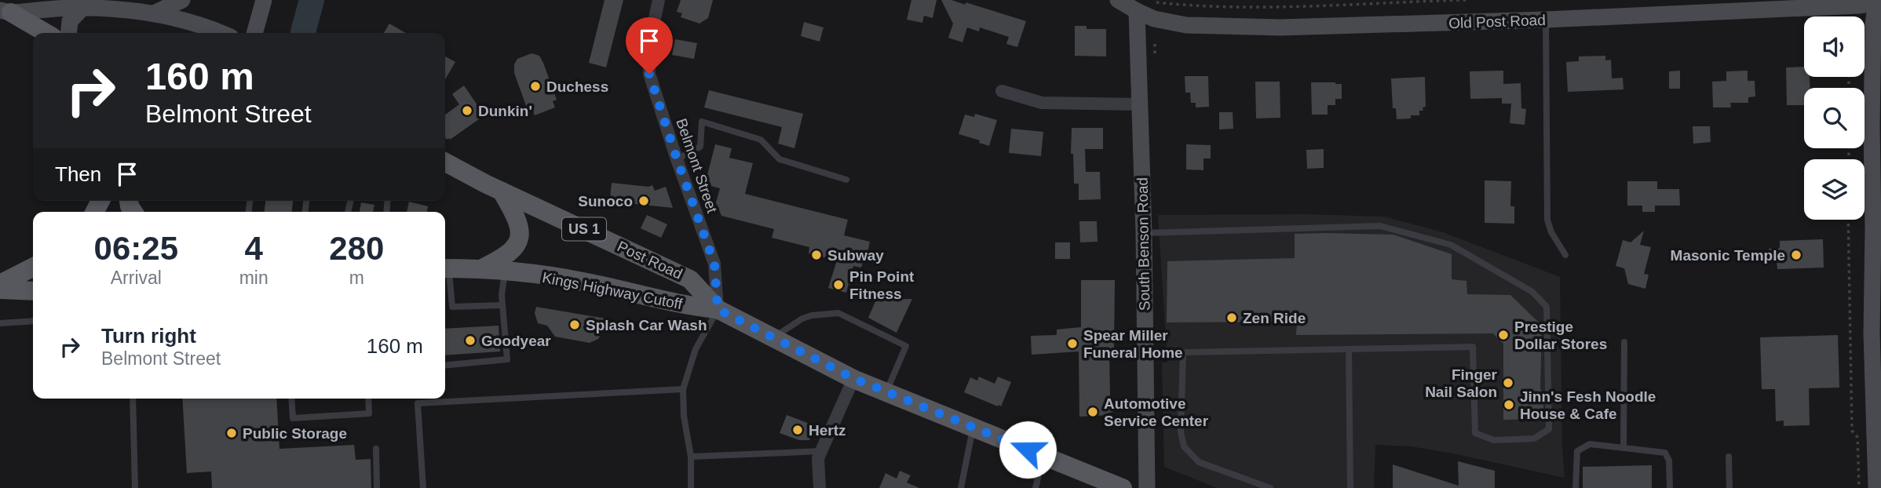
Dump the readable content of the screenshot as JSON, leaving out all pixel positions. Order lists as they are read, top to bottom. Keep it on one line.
{"streets":{"main road":["US 1","Post Road","Kings Highway Cutoff"],"street":["Old Post Road","Belmont Street","South Benson Road"]},"crossings":[["Old Post Road","South Benson Road"],["Belmont Street","Post Road"],["Belmont Street","Kings Highway Cutoff"],["Post Road","Kings Highway Cutoff"]],"places":["Duchess","Dunkin'","Sunoco","Subway","Masonic Temple","Pin Point Fitness","Zen Ride","Splash Car Wash","Prestige Dollar Stores","Goodyear","Spear Miller Funeral Home","Finger Nail Salon","Jinn's Fesh Noodle House & Cafe","Automotive Service Center","Hertz","Public Storage"],"page":{"turn":["160 m","Belmont Street"],"then":"Then","eta":["06:25","Arrival","4","min","280","m"],"list":[{"name":"Turn right","note":"Belmont Street","value":"160 m"}]}}
